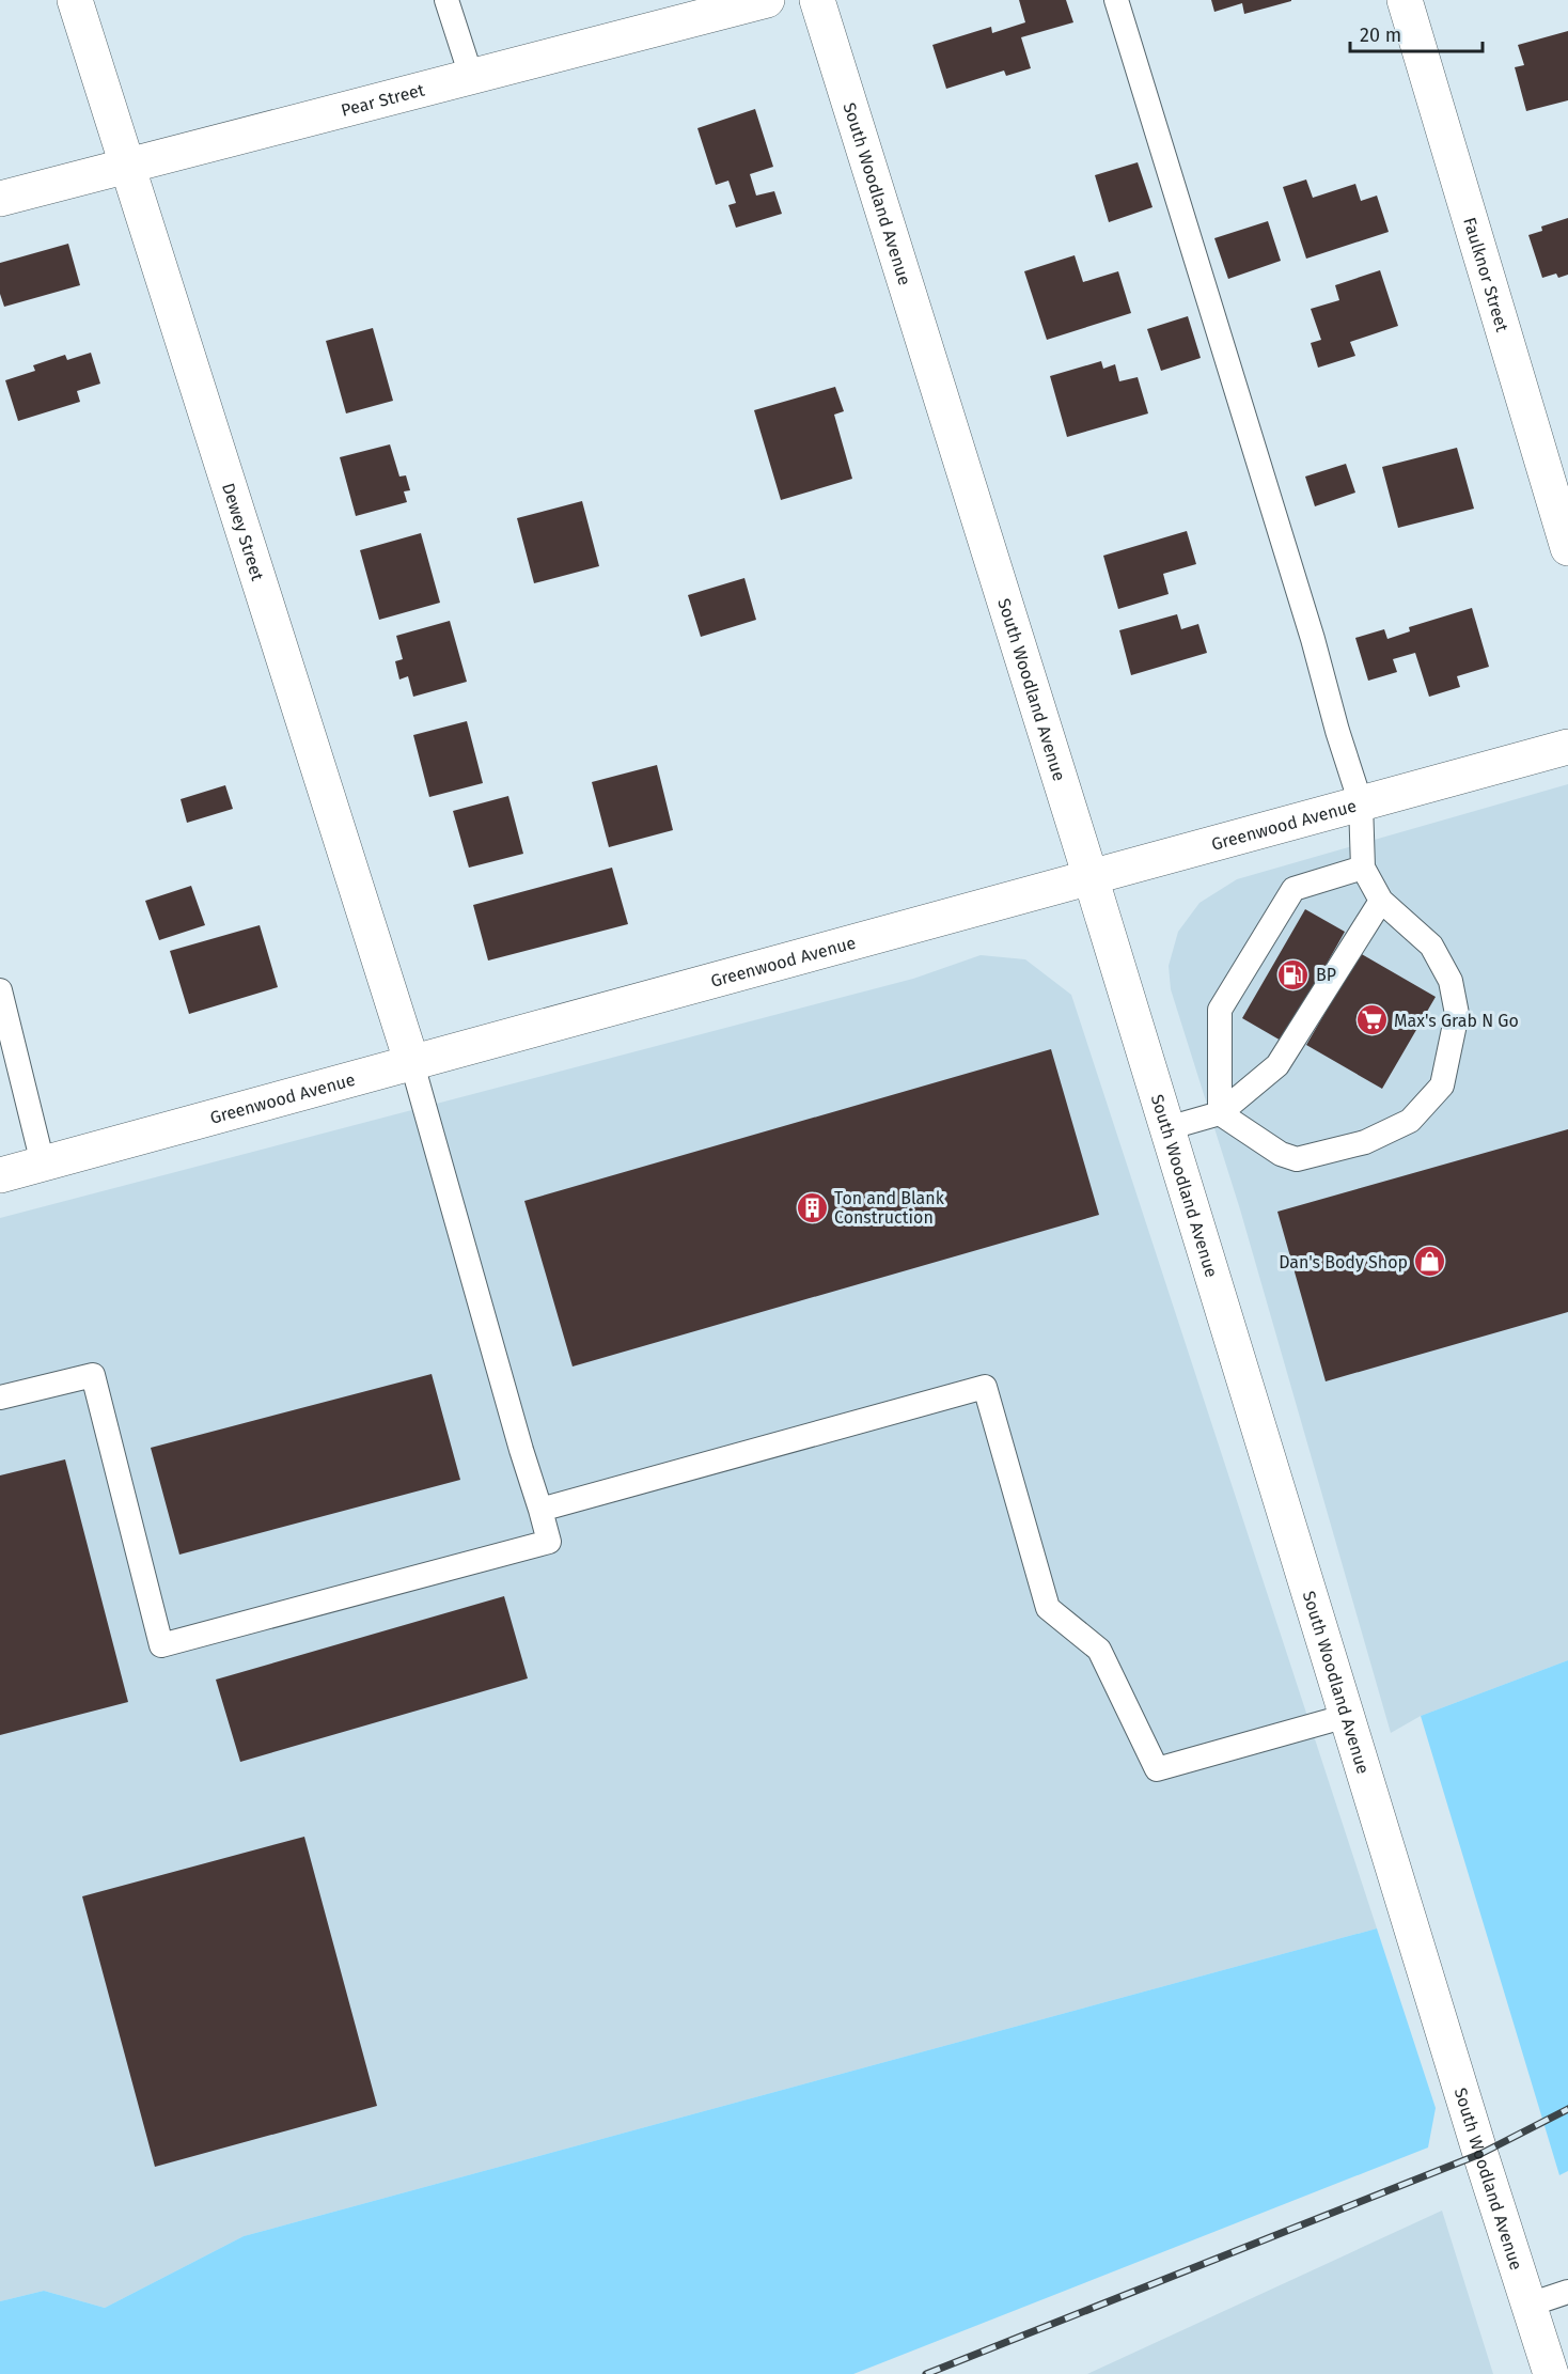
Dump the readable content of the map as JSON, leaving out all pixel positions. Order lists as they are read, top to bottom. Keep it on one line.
{"streets":{"street":["Pear Street","South Woodland Avenue","Faulknor Street","Dewey Street","Greenwood Avenue"]},"crossings":[["Pear Street","Dewey Street"],["South Woodland Avenue","Greenwood Avenue"],["Dewey Street","Greenwood Avenue"]],"places":{"fuel station":["BP"],"supermarket":["Max's Grab N Go"],"building":["Ton and Blank Construction"],"shop":["Dan's Body Shop"]},"scale_bar":"20 m"}
